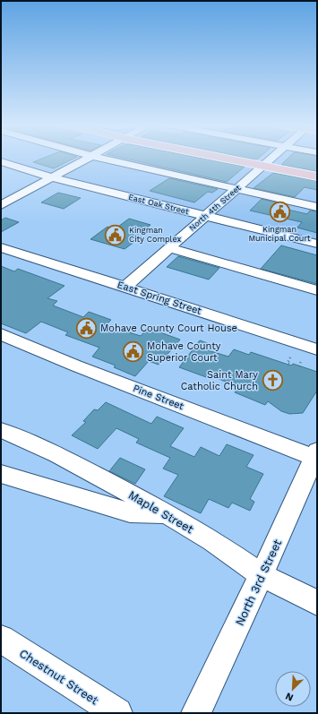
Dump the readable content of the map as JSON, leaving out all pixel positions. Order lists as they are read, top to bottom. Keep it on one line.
{"streets":{"street":["East Oak Street","North 4th Street","East Spring Street","Pine Street","Maple Street","North 3rd Street","Chestnut Street"]},"crossings":[["East Oak Street","North 4th Street"],["North 4th Street","East Spring Street"],["Pine Street","North 3rd Street"],["Maple Street","North 3rd Street"]],"places":{"public building":["Kingman Municipal Court","Kingman City Complex","Mohave County Court House","Mohave County Superior Court"],"church":["Saint Mary Catholic Church"]},"north":"bottom left"}
